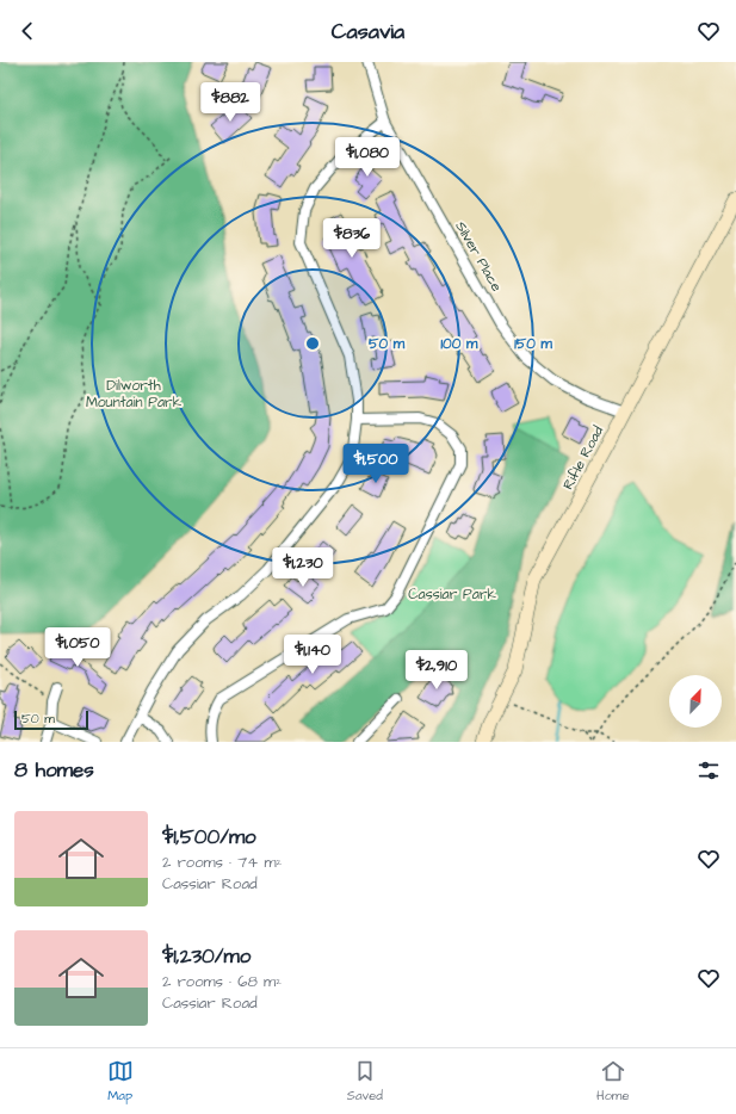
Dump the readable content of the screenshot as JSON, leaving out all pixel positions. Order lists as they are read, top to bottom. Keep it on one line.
{"streets":{"street":["Silver Place","Rifle Road"]},"crossings":[["Silver Place","Rifle Road"]],"parks":["Dilworth Mountain Park","Cassiar Park"],"scale_bar":"50 m","north":"top right","page":{"header":"Casavia","price":["$882","$1,080","$836","$1,500","$1,230","$1,050","$1,140","$2,910"],"scale":"50 m","heading":"8 homes","list":[{"name":"$1,500/mo","note":"2 rooms · 74 m² · Cassiar Road"},{"name":"$1,230/mo","note":"2 rooms · 68 m² · Cassiar Road"}],"tabs":["Map","Saved","Home"]},"rings":["50 m","100 m","150 m"]}
